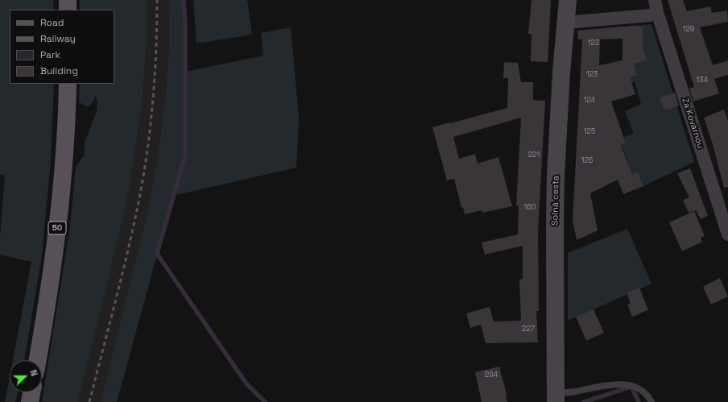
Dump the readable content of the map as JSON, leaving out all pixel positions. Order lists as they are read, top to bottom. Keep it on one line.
{"streets":{"main road":["50"],"street":["Za Kovárnou","Solná cesta"]},"crossings":[["Za Kovárnou","Solná cesta"]],"house_numbers":["129","122","123","134","124","125","221","126","160","227","294"],"legend":["Road","Railway","Park","Building"],"north":"right"}
